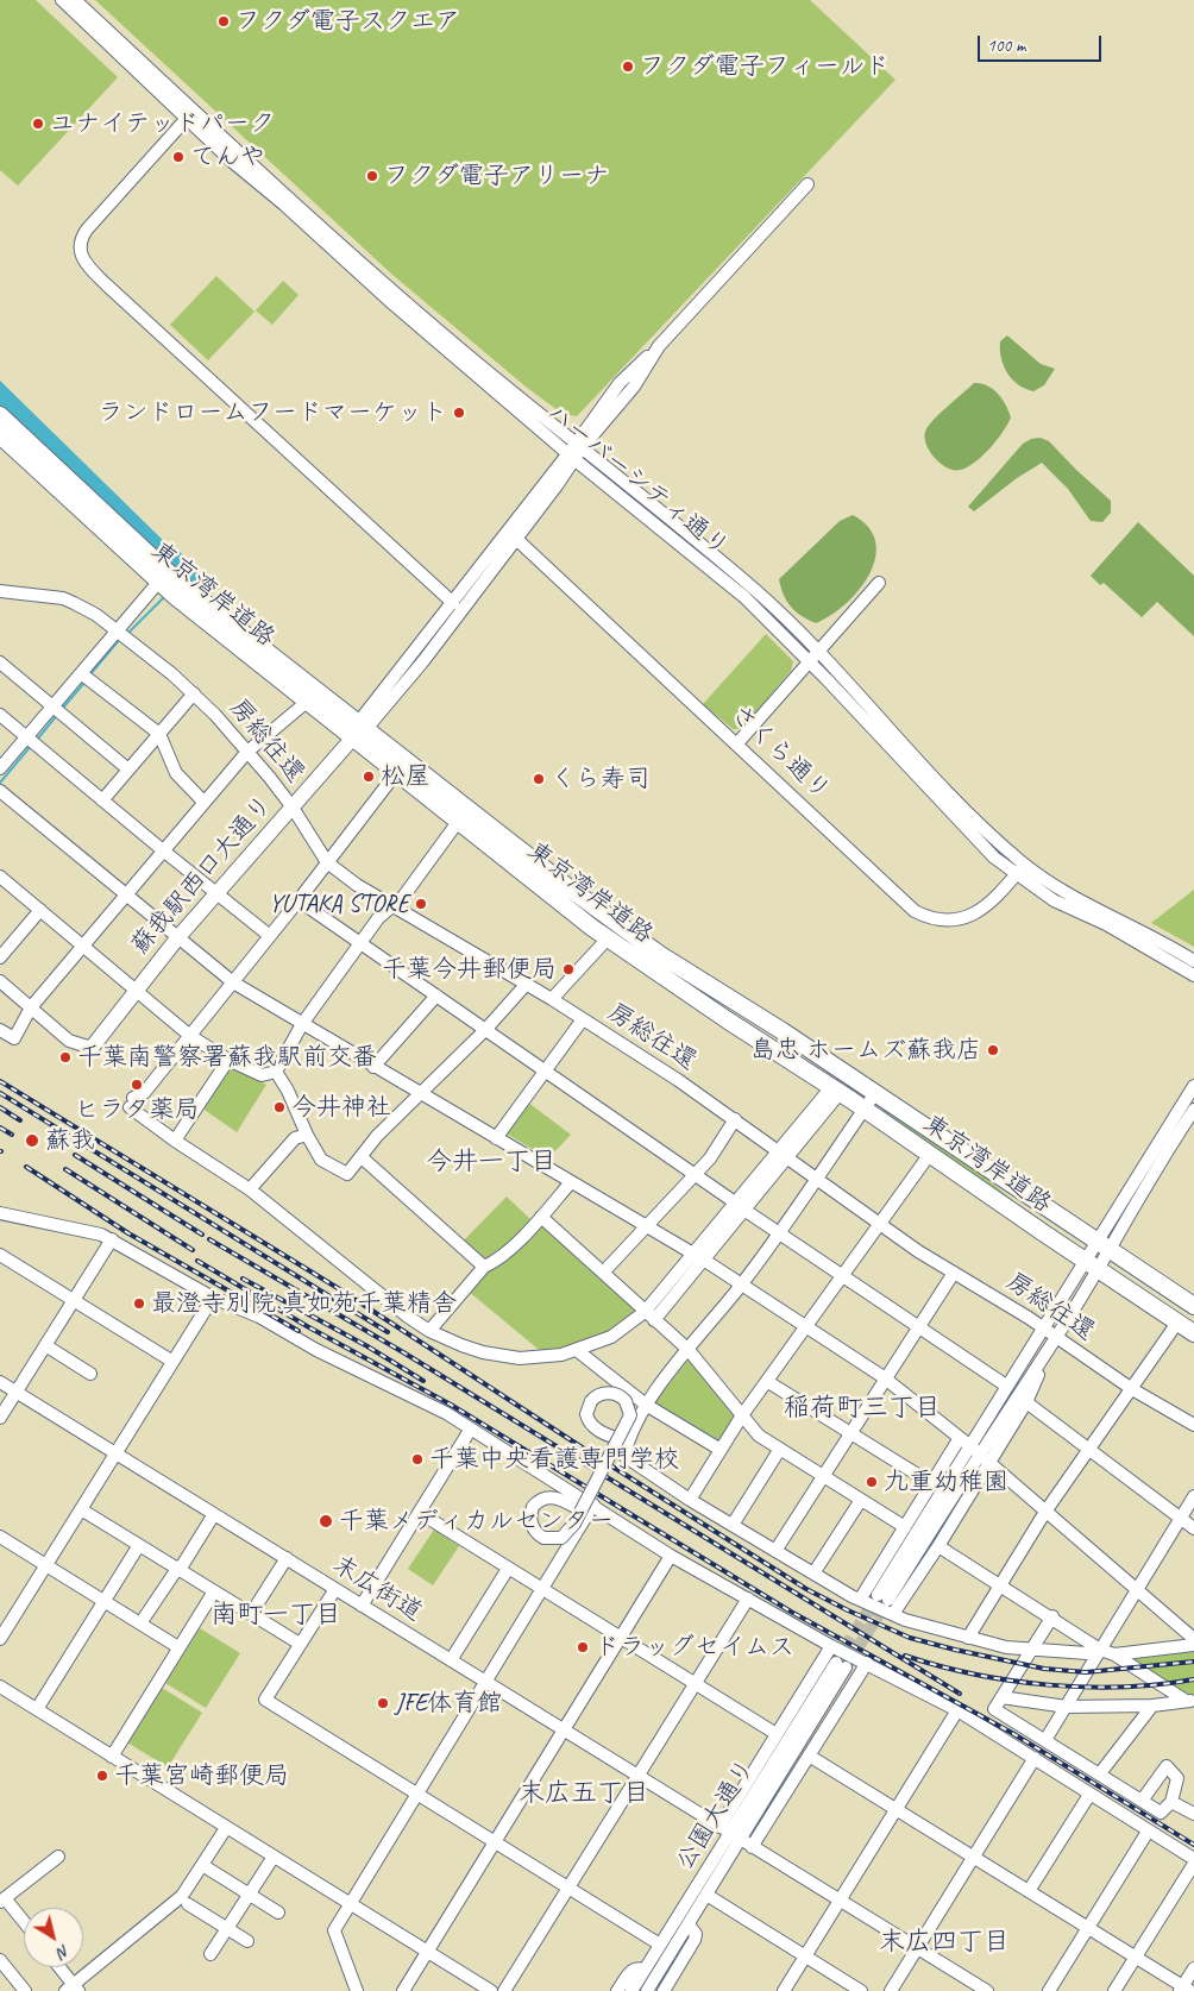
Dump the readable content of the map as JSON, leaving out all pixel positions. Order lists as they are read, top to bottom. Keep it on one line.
{"streets":{"highway":["東京湾岸道路"],"main road":["蘇我駅西口大通り"],"street":["ハーバーシティ通り","房総往還","さくら通り","末広街道","公園大通り"]},"crossings":[["ハーバーシティ通り","さくら通り"],["東京湾岸道路","蘇我駅西口大通り"],["房総往還","蘇我駅西口大通り"],["末広街道","公園大通り"]],"districts":["今井一丁目","稲荷町三丁目","南町一丁目","末広五丁目","末広四丁目"],"places":["フクダ電子スクエア","フクダ電子フィールド","ユナイテッドパーク","てんや","フクダ電子アリーナ","ランドロームフードマーケット","松屋","くら寿司","YUTAKA STORE","千葉今井郵便局","島忠 ホームズ蘇我店","千葉南警察署蘇我駅前交番","ヒラタ薬局","今井神社","蘇我","最澄寺別院 真如苑千葉精舎","千葉中央看護専門学校","九重幼稚園","千葉メディカルセンター","ドラッグセイムス","JFE体育館","千葉宮崎郵便局"],"scale_bar":"100 m","north":"bottom right"}
